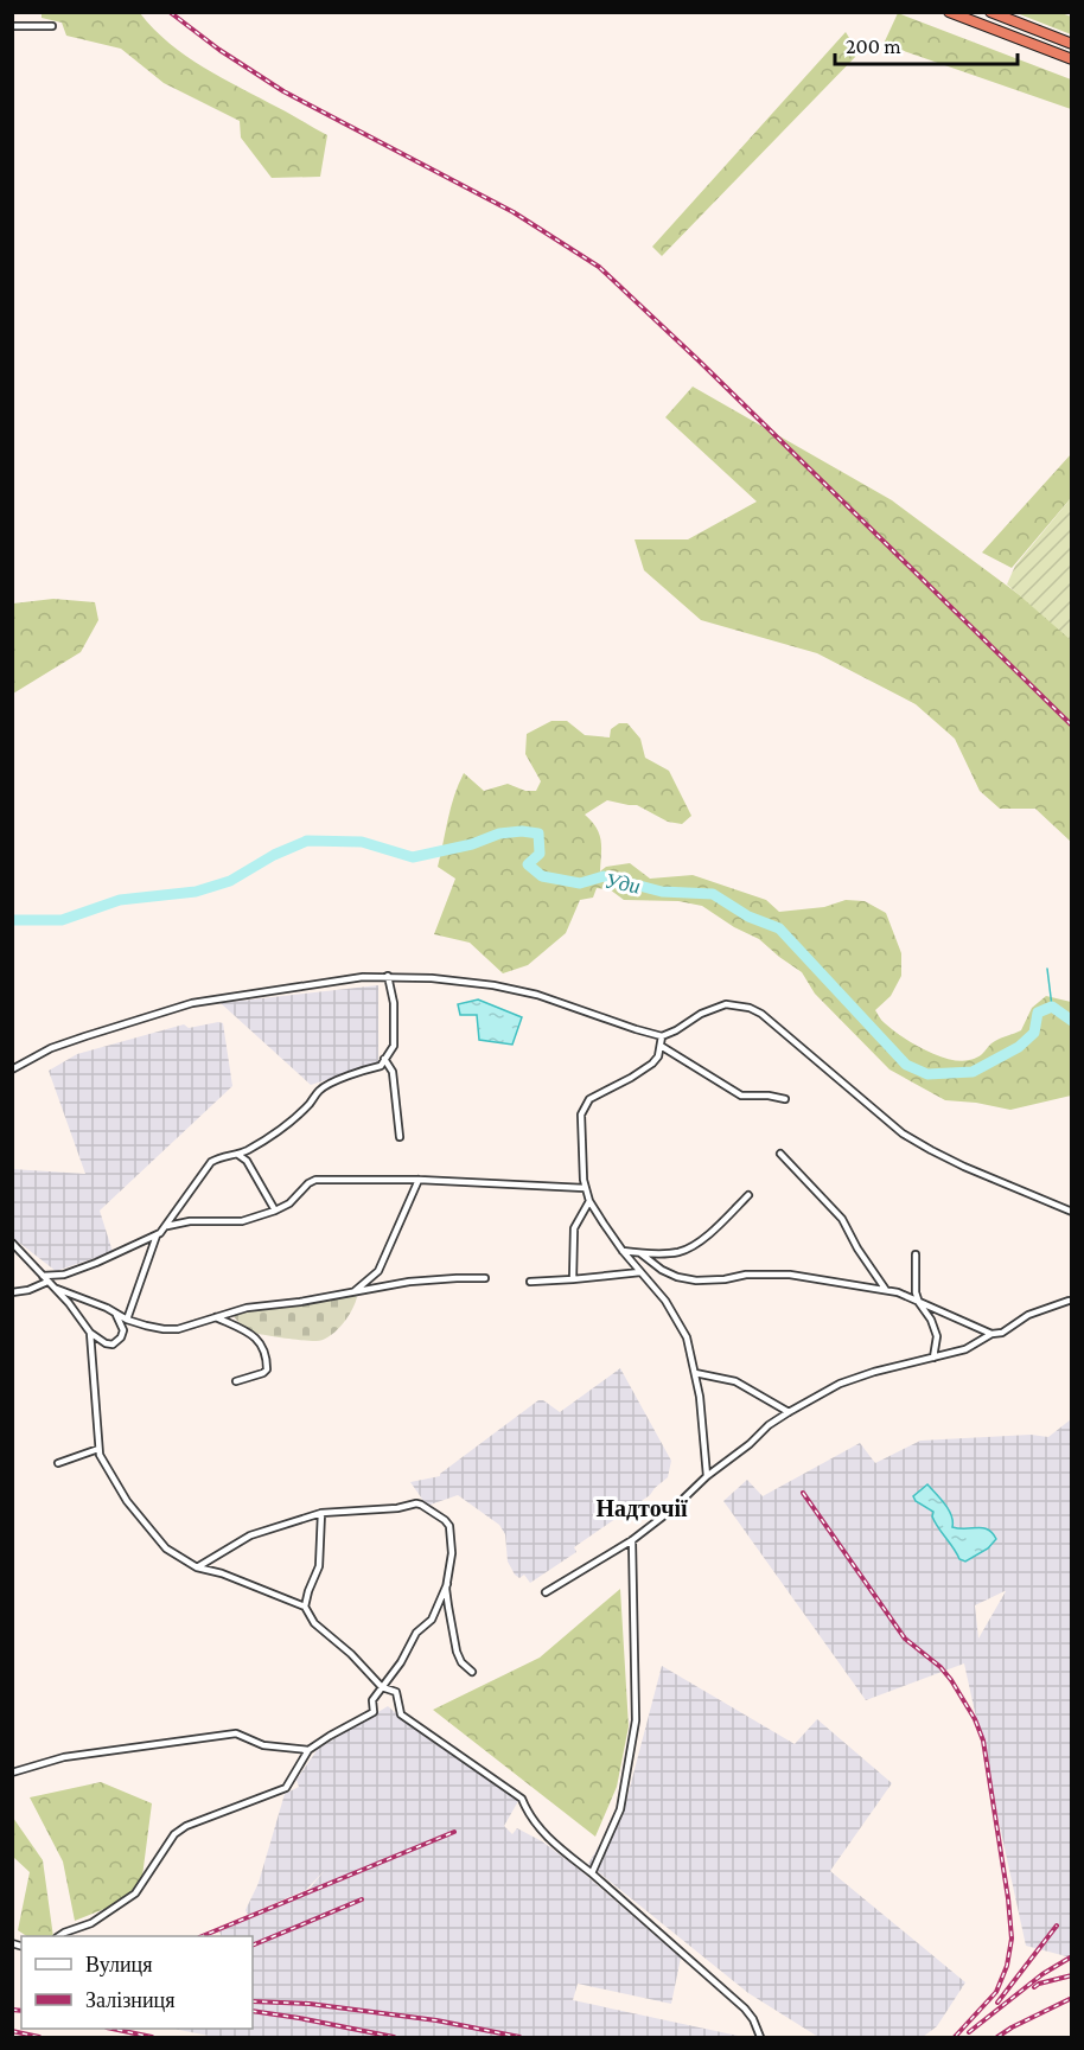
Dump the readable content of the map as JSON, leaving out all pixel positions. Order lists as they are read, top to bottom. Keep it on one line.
{"districts":["Надточії"],"water":["Уди"],"legend":["Вулиця","Залізниця"],"scale_bar":"200 m"}
